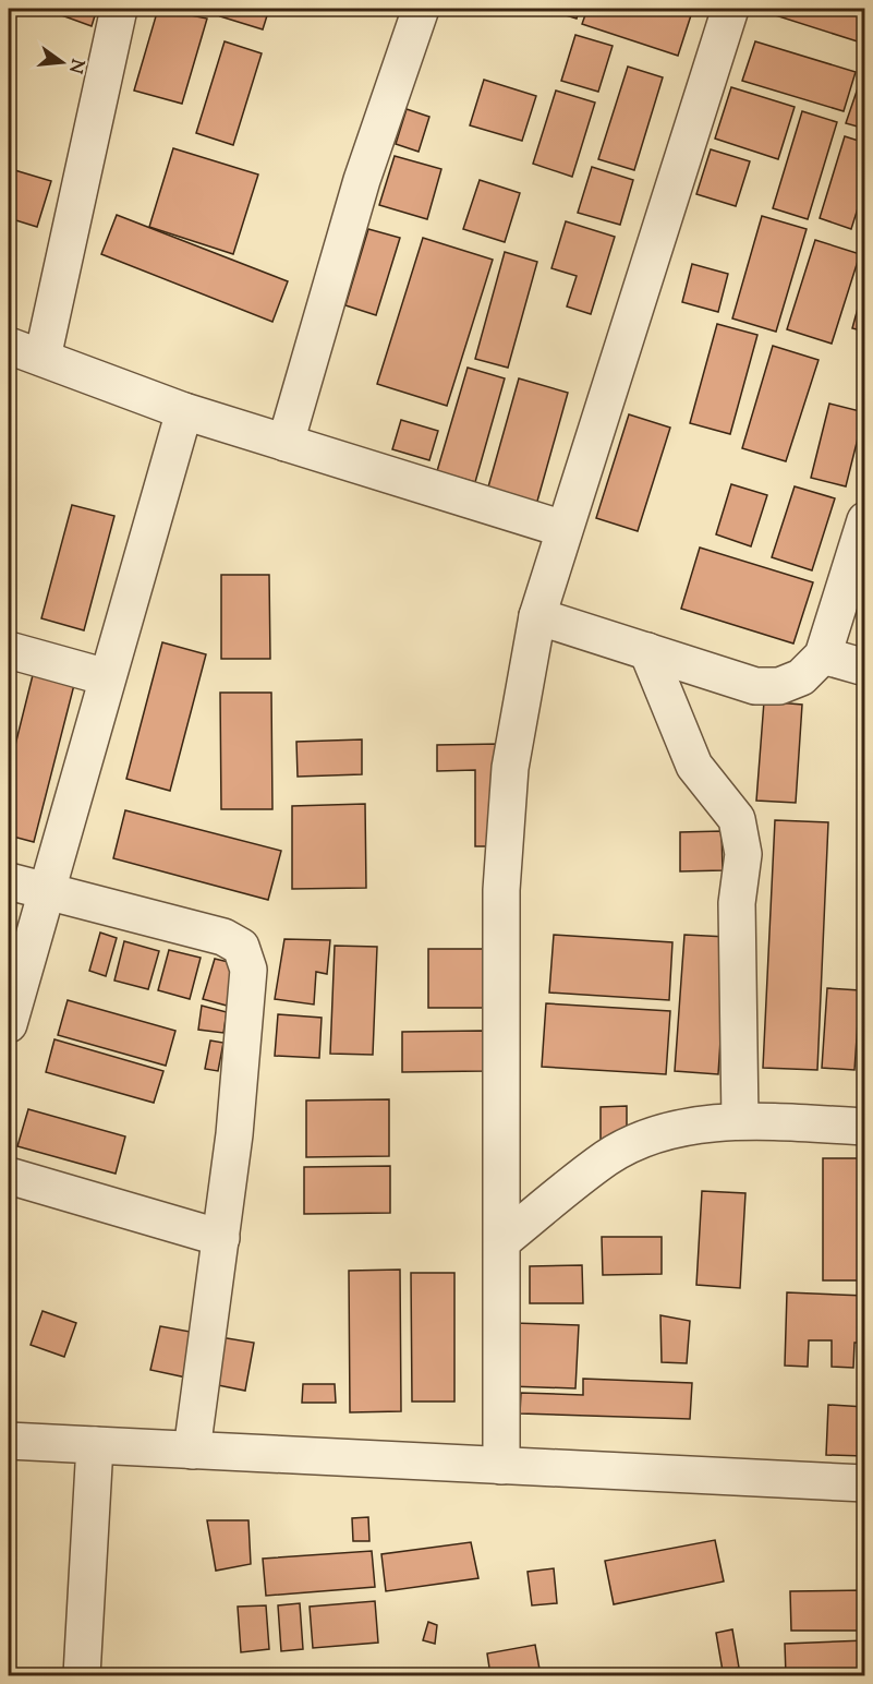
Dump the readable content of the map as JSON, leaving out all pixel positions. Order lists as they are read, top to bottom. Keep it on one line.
{"north":"right"}
